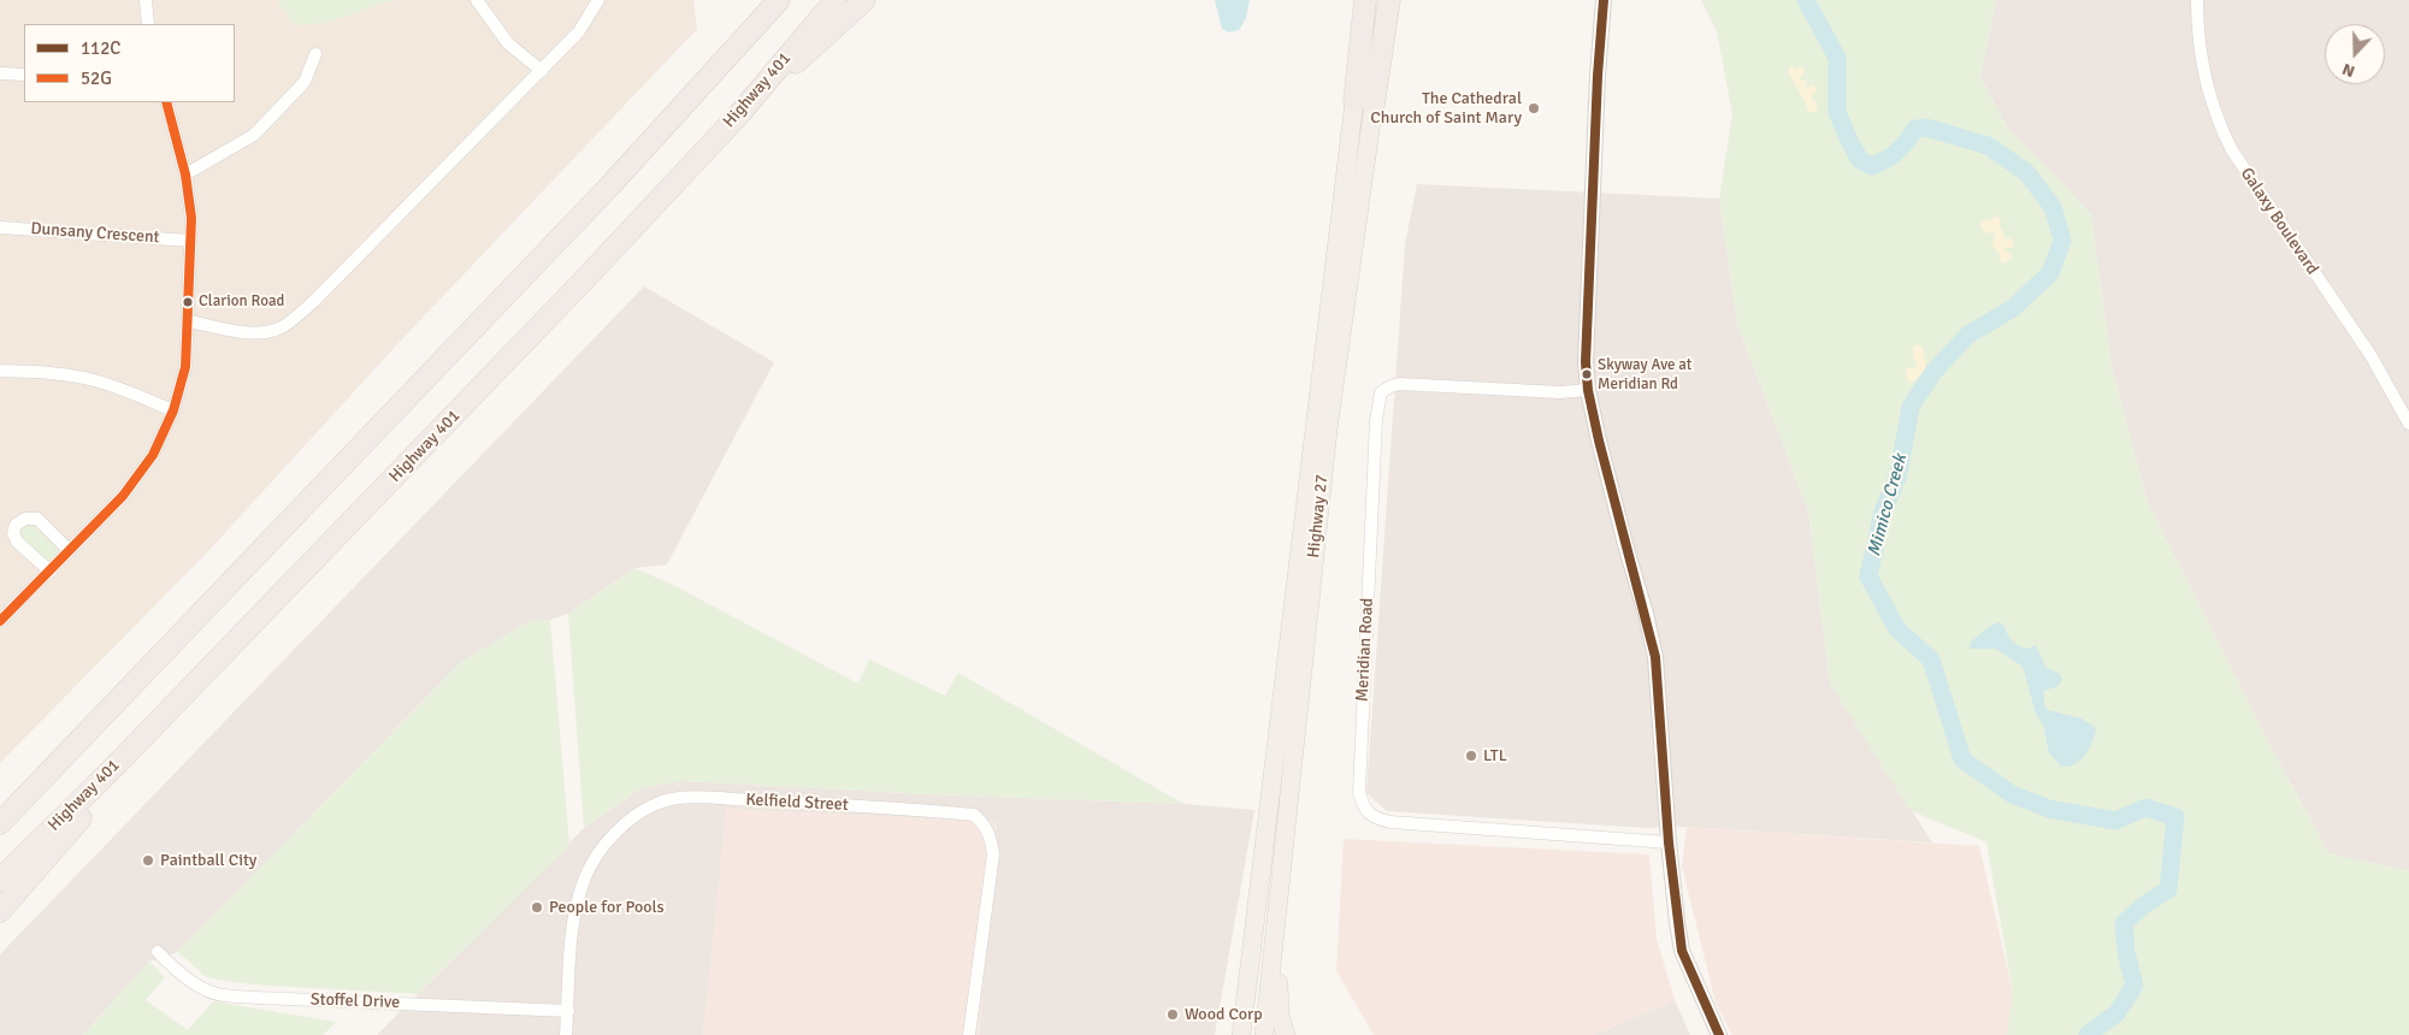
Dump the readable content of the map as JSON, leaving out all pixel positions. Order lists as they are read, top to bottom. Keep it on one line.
{"streets":{"highway":["Highway 401","Highway 27"],"street":["Galaxy Boulevard","Dunsany Crescent","Meridian Road","Kelfield Street","Stoffel Drive"]},"crossings":[["Kelfield Street","Stoffel Drive"]],"water":["Mimico Creek"],"places":["The Cathedral Church of Saint Mary","Clarion Road","Skyway Ave at Meridian Rd","LTL","Paintball City","People for Pools","Wood Corp"],"lines":["transit line 112C","transit line 52G"],"legend":["112C","52G"],"north":"bottom"}
